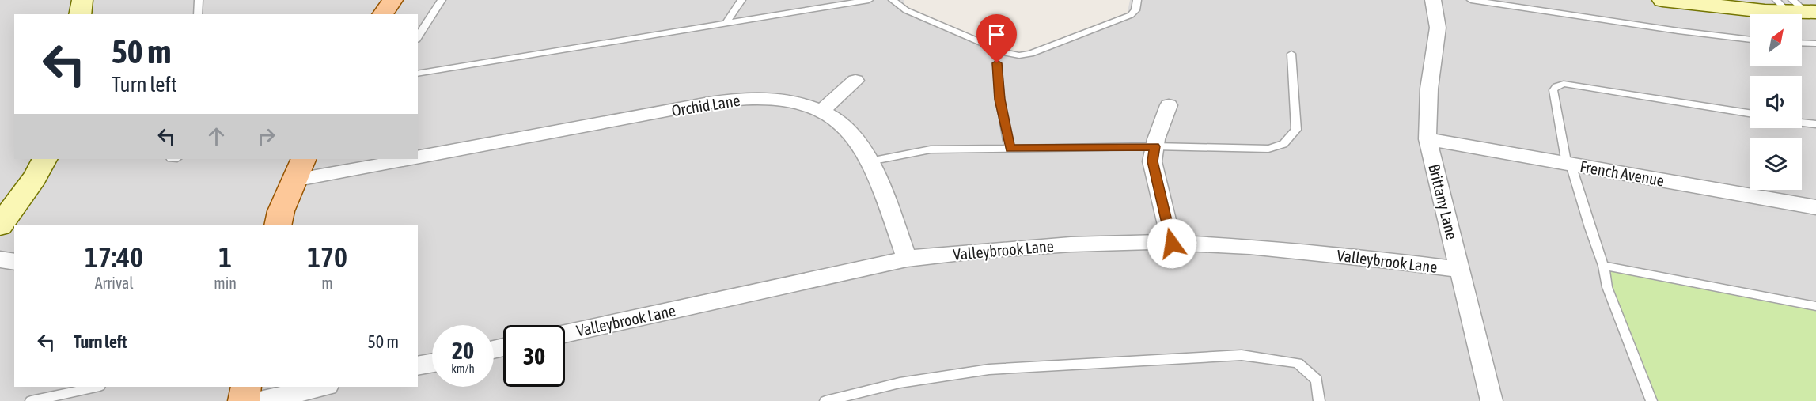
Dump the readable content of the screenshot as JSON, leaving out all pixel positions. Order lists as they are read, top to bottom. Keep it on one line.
{"streets":{"street":["Orchid Lane","French Avenue","Brittany Lane","Valleybrook Lane"]},"crossings":[["Orchid Lane","Valleybrook Lane"],["French Avenue","Brittany Lane"],["Brittany Lane","Valleybrook Lane"]],"north":"top right","page":{"turn":["50 m","Turn left"],"eta":["17:40","Arrival","1","min","170","m"],"list":[{"name":"Turn left","value":"50 m"}],"speed":"20 km/h","limit":"30"}}
